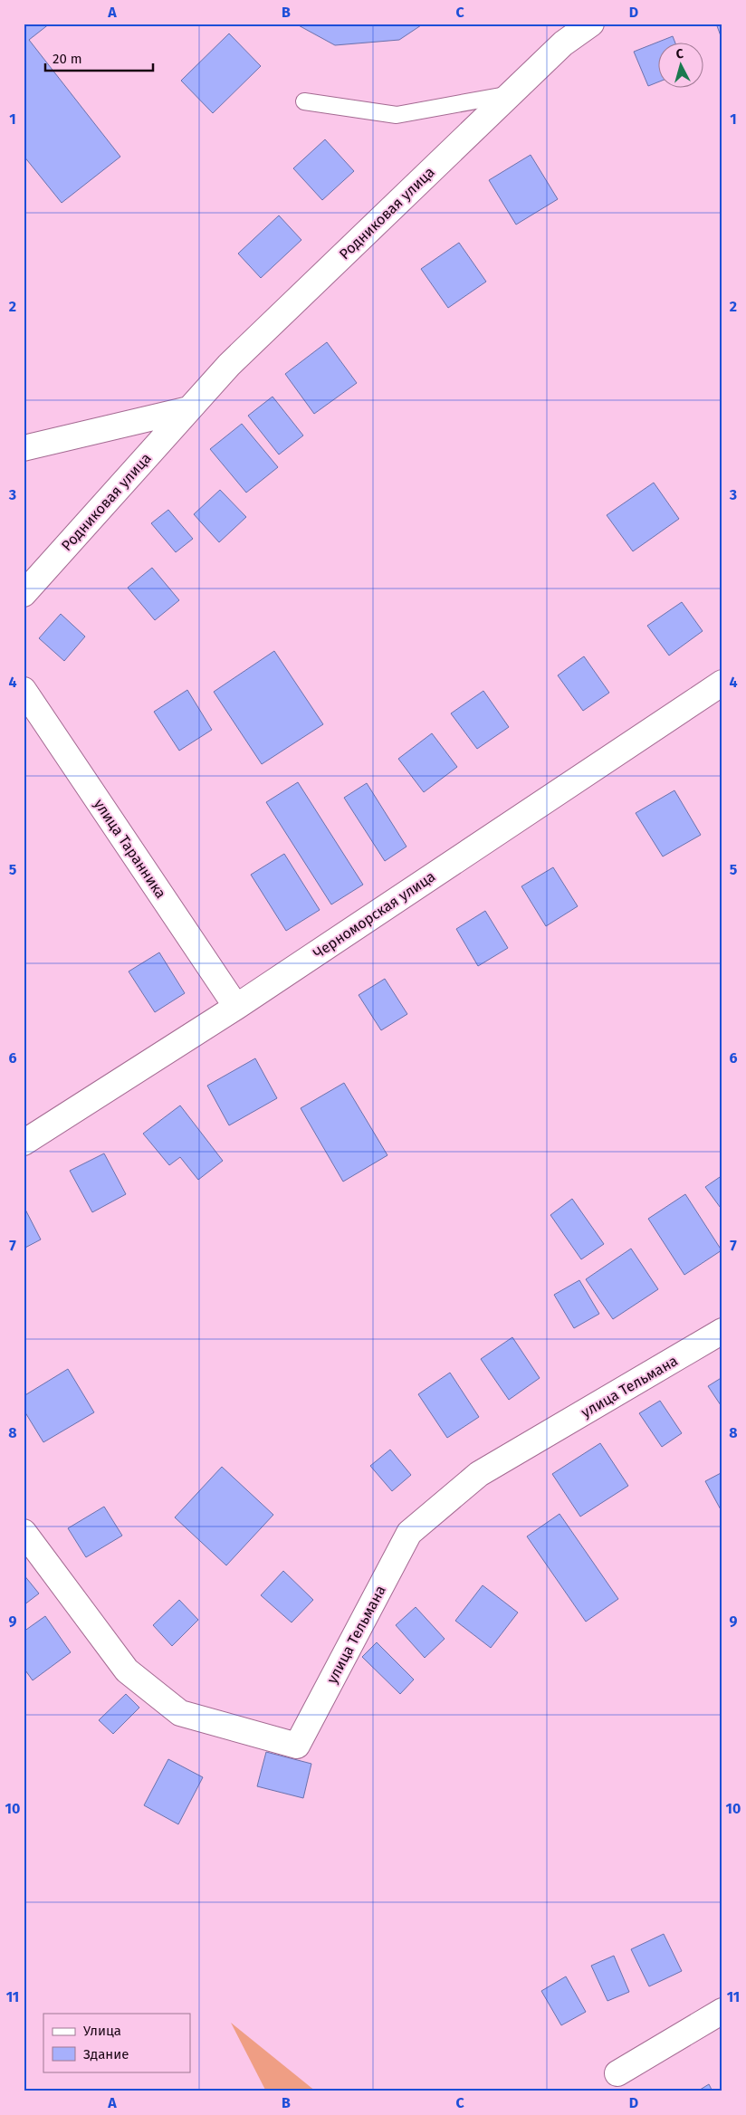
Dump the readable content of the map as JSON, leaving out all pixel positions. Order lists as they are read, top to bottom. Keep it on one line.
{"streets":{"street":["Родниковая улица","улица Таранника","Черноморская улица","улица Тельмана"]},"crossings":[["улица Таранника","Черноморская улица"]],"legend":["Улица","Здание"],"scale_bar":"20 m","north":"top","grid":{"columns":["A","B","C","D"],"rows":["1","2","3","4","5","6","7","8","9","10","11"]}}
